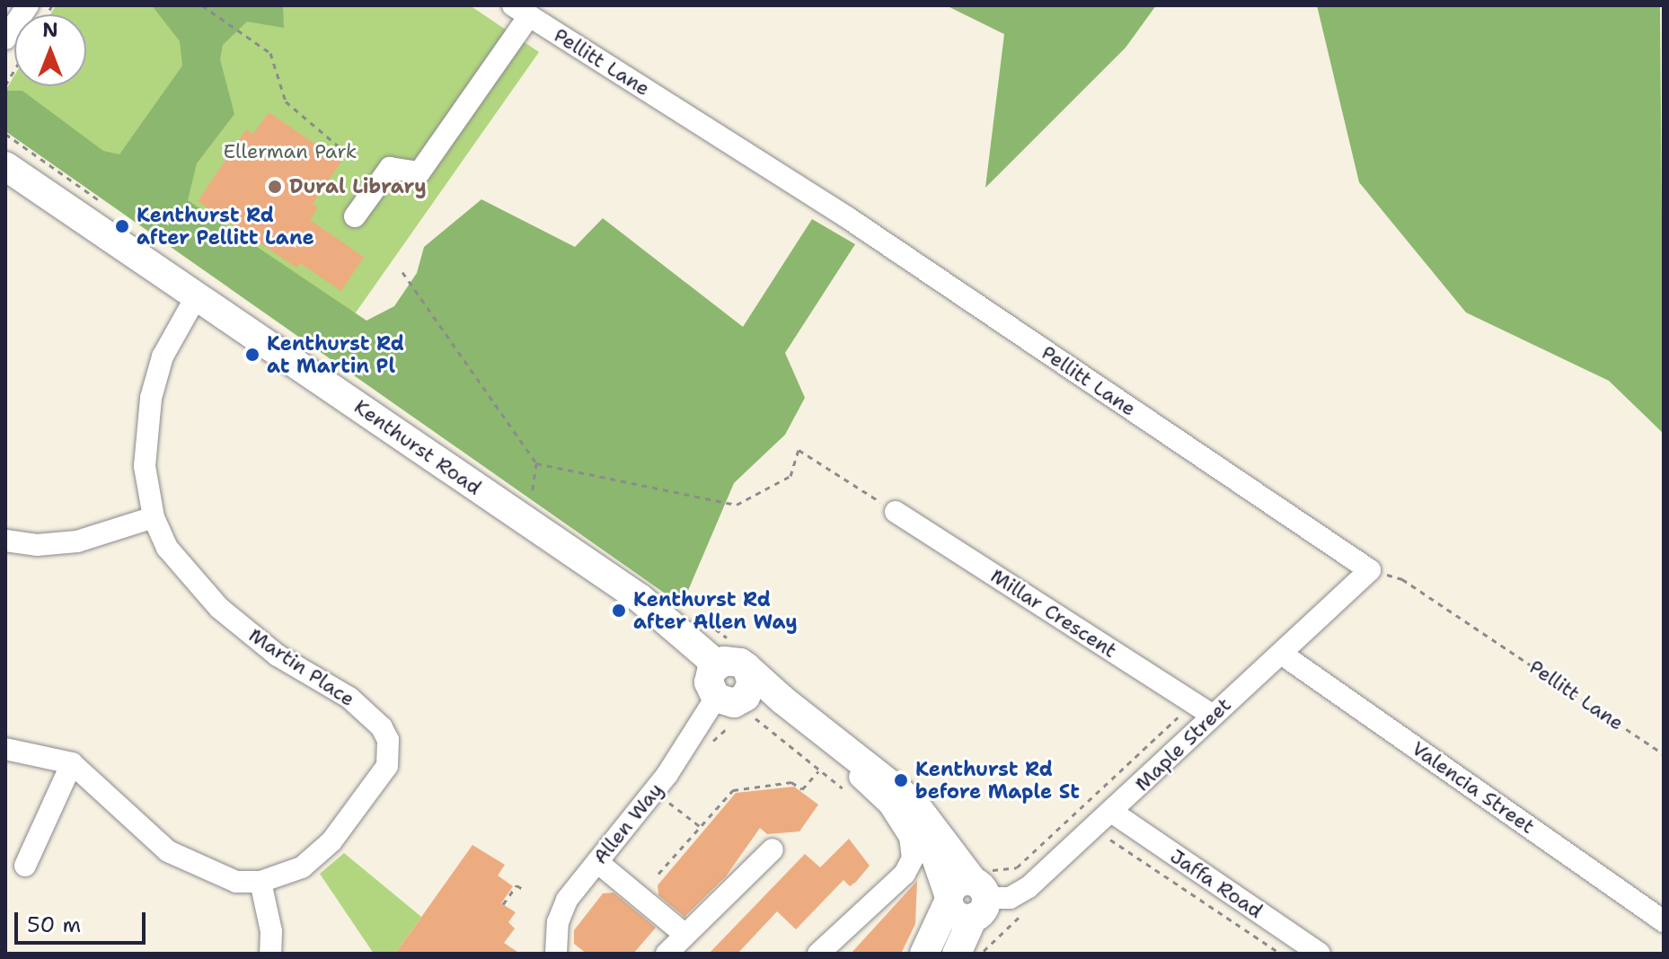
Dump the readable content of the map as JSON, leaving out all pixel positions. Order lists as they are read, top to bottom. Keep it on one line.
{"streets":{"main road":["Kenthurst Road"],"street":["Pellitt Lane","Millar Crescent","Martin Place","Maple Street","Valencia Street","Allen Way","Jaffa Road"]},"crossings":[["Pellitt Lane","Maple Street"],["Kenthurst Road","Martin Place"],["Kenthurst Road","Maple Street"],["Millar Crescent","Maple Street"],["Maple Street","Valencia Street"],["Maple Street","Jaffa Road"]],"parks":["Ellerman Park"],"places":["Dural Library","Kenthurst Rd after Pellitt Lane","Kenthurst Rd at Martin Pl","Kenthurst Rd after Allen Way","Kenthurst Rd before Maple St"],"scale_bar":"50 m","north":"top"}
